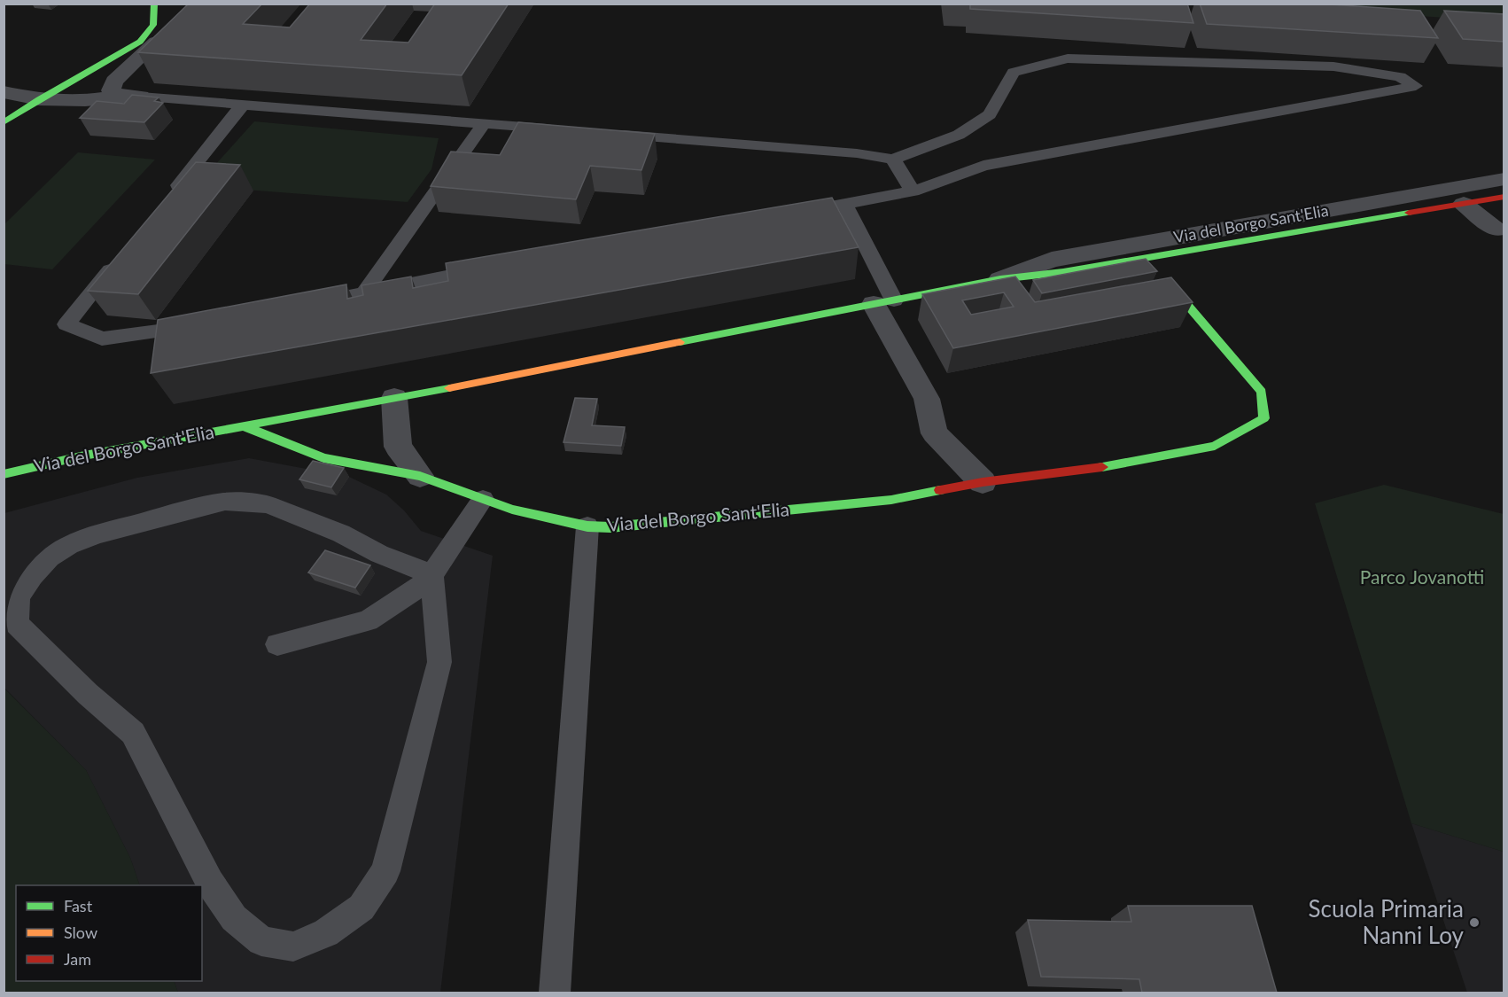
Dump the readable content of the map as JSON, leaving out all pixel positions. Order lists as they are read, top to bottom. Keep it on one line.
{"streets":{"street":["Via del Borgo Sant'Elia"]},"parks":["Parco Jovanotti"],"places":["Scuola Primaria Nanni Loy"],"legend":["Fast","Slow","Jam"]}
